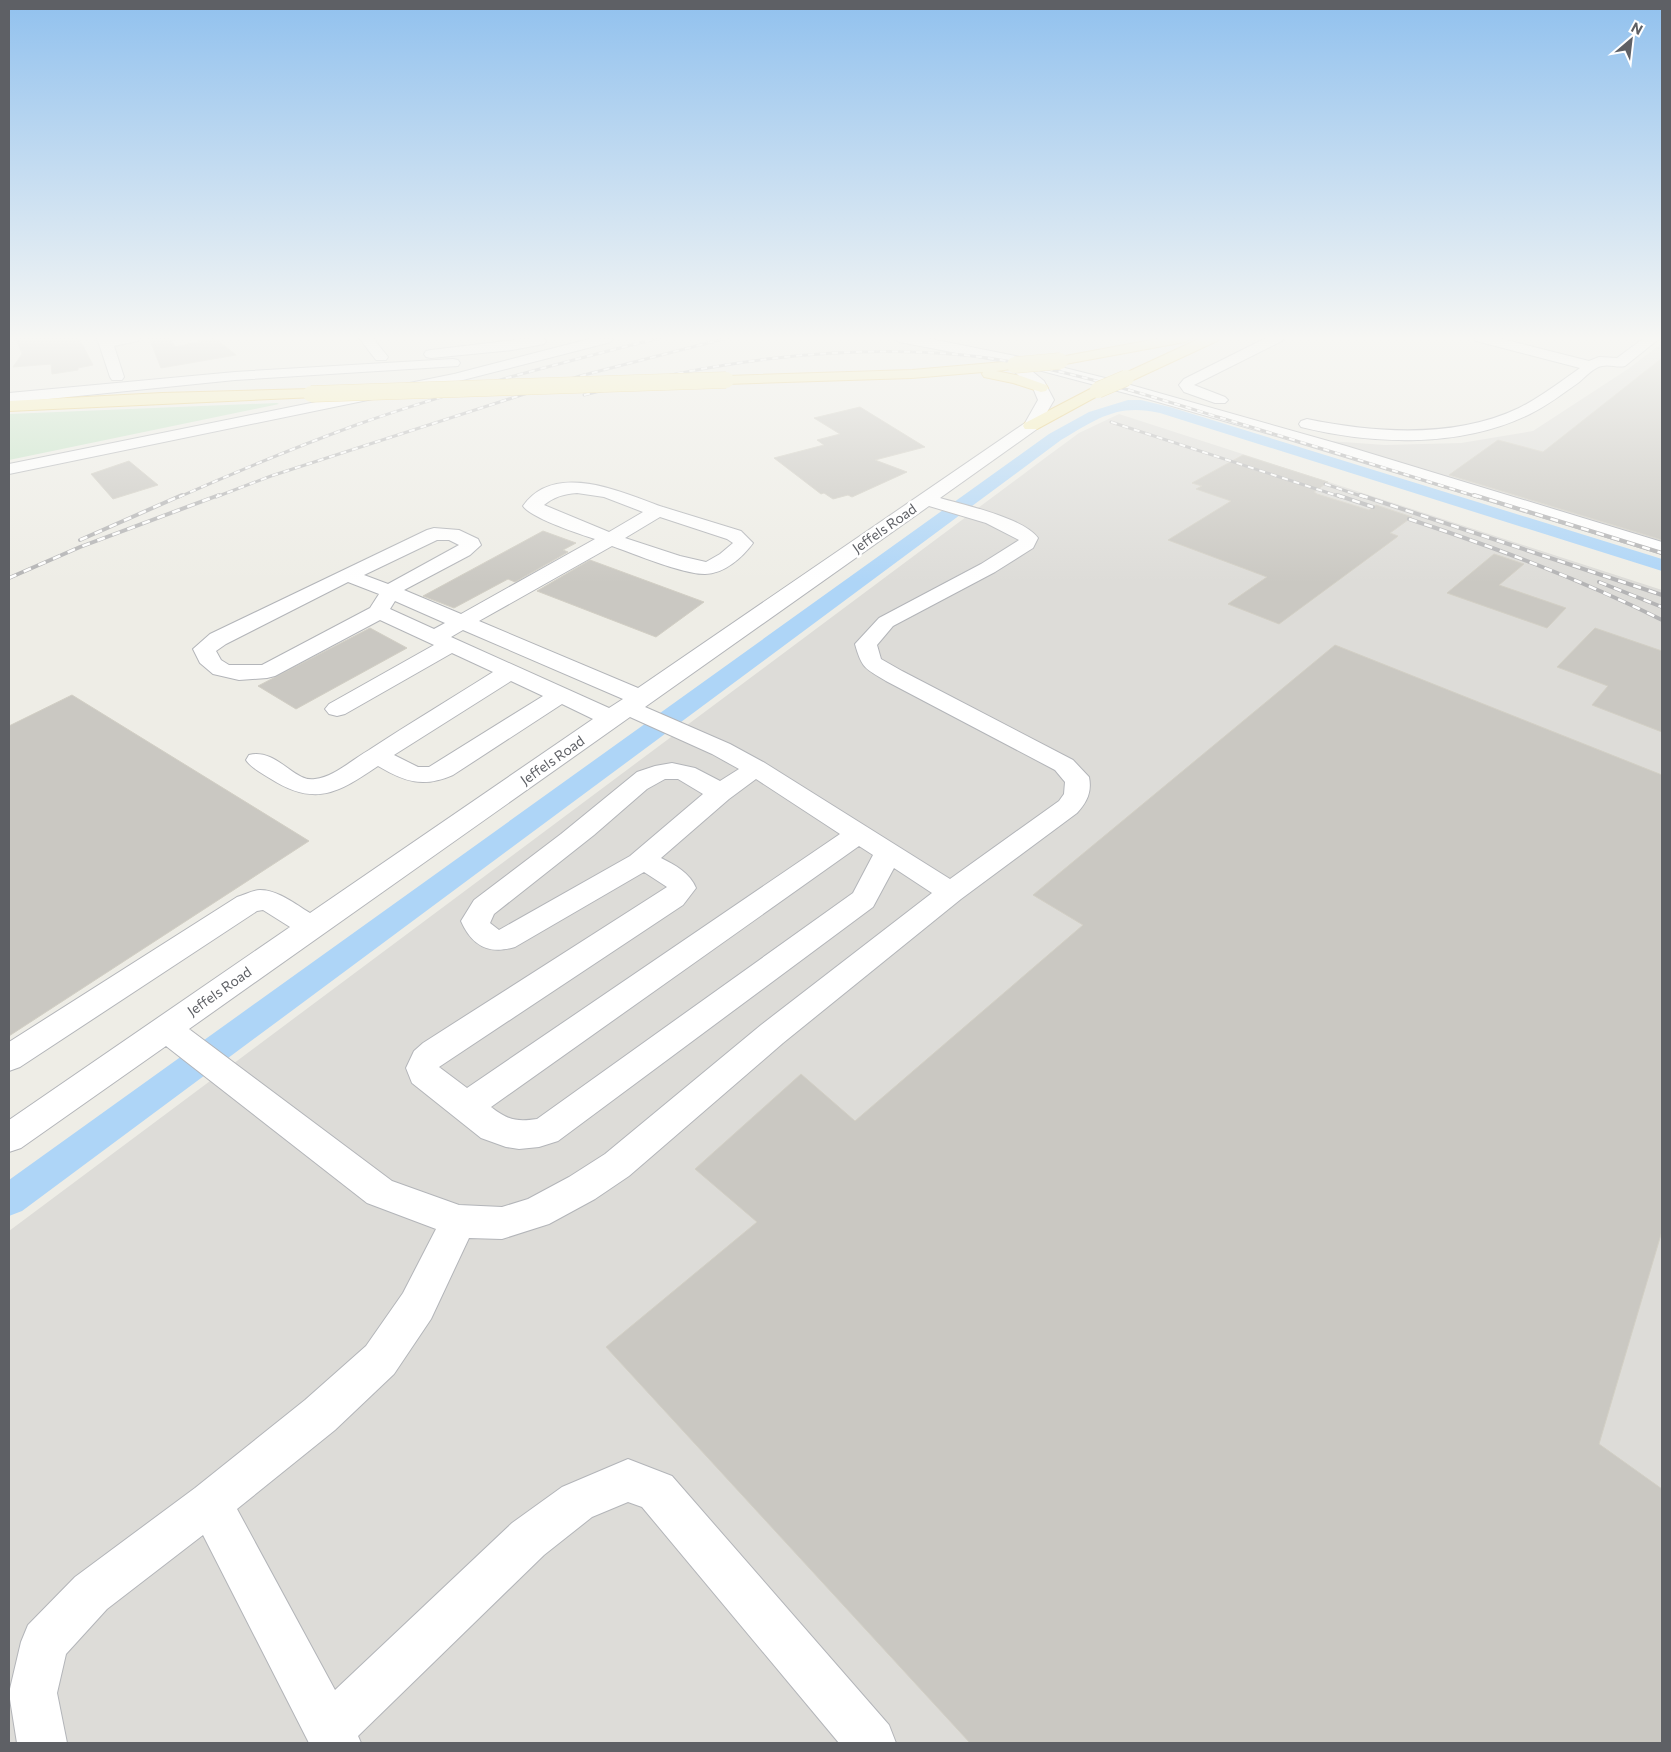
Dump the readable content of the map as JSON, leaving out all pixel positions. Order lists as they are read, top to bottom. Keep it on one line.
{"streets":{"street":["Jeffels Road"]},"north":"top right"}
